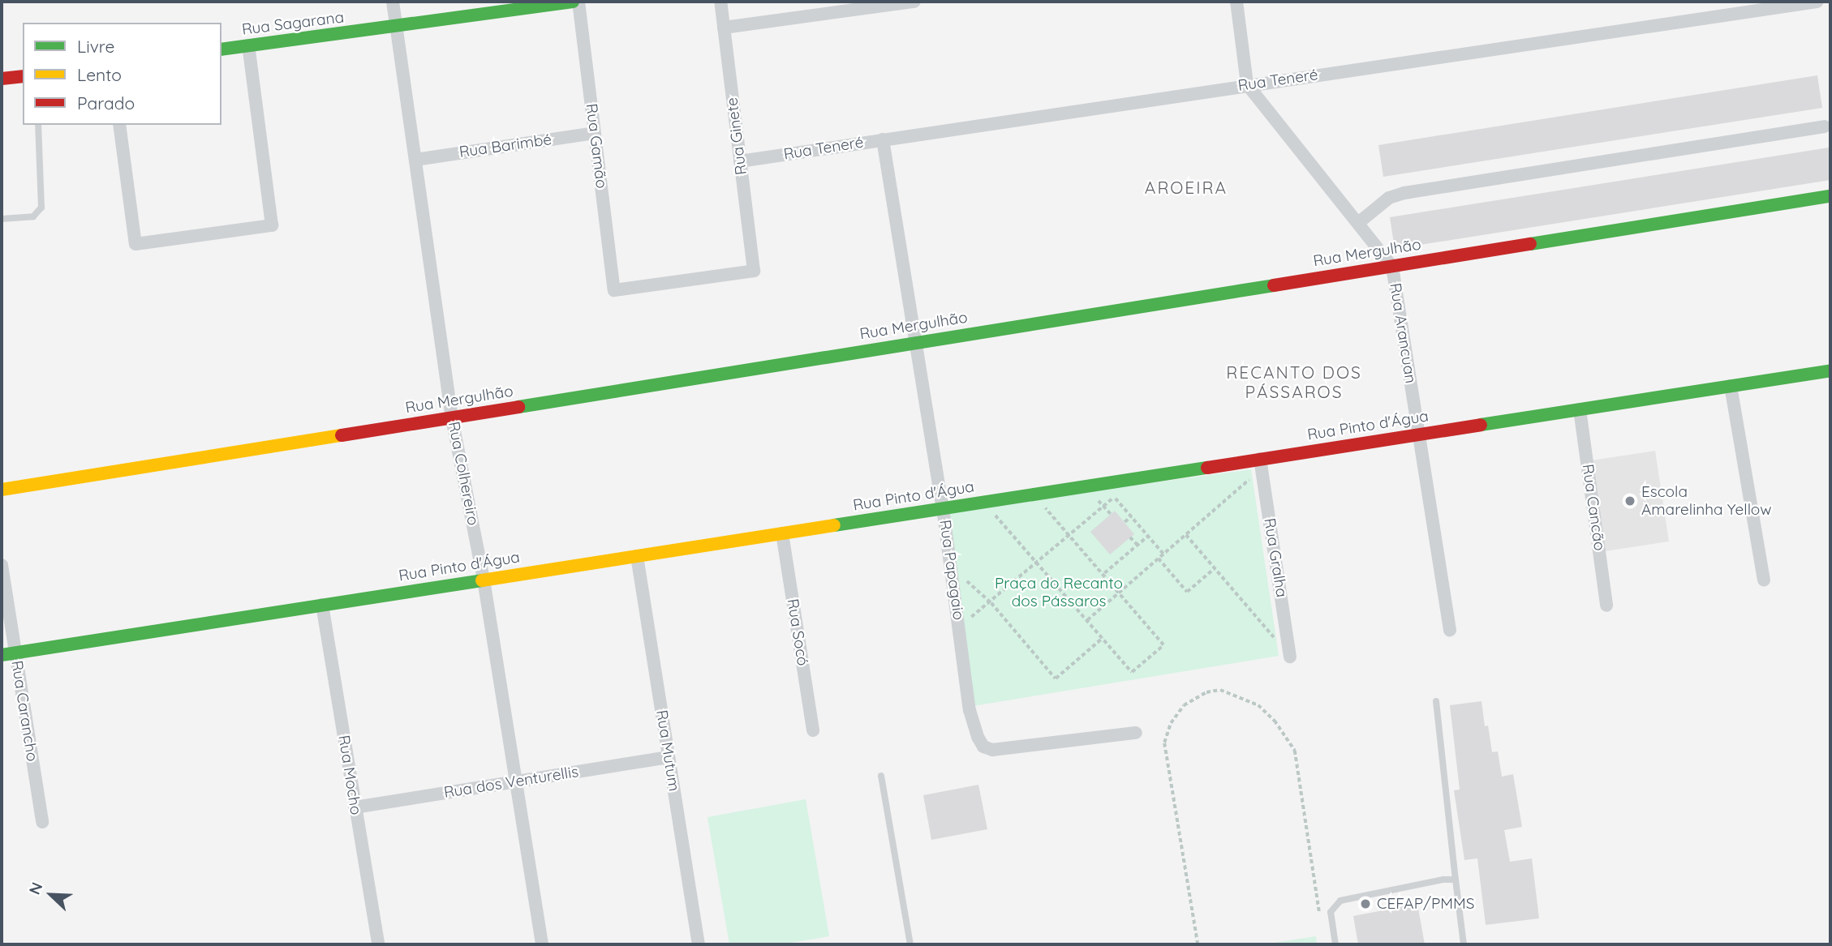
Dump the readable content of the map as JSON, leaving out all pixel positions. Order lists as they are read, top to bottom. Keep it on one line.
{"streets":{"street":["Rua Sagarana","Rua Teneré","Rua Ginete","Rua Barimbé","Rua Gamão","Rua Mergulhão","Rua Arancuan","Rua Pinto d'Água","Rua Colhereiro","Rua Cancão","Rua Gralha","Rua Papagaio","Rua Socó","Rua Carancho","Rua Mutum","Rua Mocho","Rua dos Venturellis"]},"crossings":[["Rua Sagarana","Rua Colhereiro"],["Rua Teneré","Rua Ginete"],["Rua Teneré","Rua Arancuan"],["Rua Teneré","Rua Papagaio"],["Rua Ginete","Rua Gamão"],["Rua Barimbé","Rua Gamão"],["Rua Barimbé","Rua Colhereiro"],["Rua Mergulhão","Rua Arancuan"],["Rua Mergulhão","Rua Colhereiro"],["Rua Mergulhão","Rua Papagaio"],["Rua Arancuan","Rua Pinto d'Água"],["Rua Pinto d'Água","Rua Colhereiro"],["Rua Pinto d'Água","Rua Cancão"],["Rua Pinto d'Água","Rua Gralha"],["Rua Pinto d'Água","Rua Papagaio"],["Rua Pinto d'Água","Rua Socó"],["Rua Pinto d'Água","Rua Carancho"],["Rua Pinto d'Água","Rua Mutum"],["Rua Pinto d'Água","Rua Mocho"],["Rua Colhereiro","Rua dos Venturellis"],["Rua Mutum","Rua dos Venturellis"],["Rua Mocho","Rua dos Venturellis"]],"districts":["AROEIRA","RECANTO DOS PÁSSAROS"],"parks":["Praça do Recanto dos Pássaros"],"places":["Escola Amarelinha Yellow","CEFAP/PMMS"],"legend":["Livre","Lento","Parado"],"north":"top left"}
